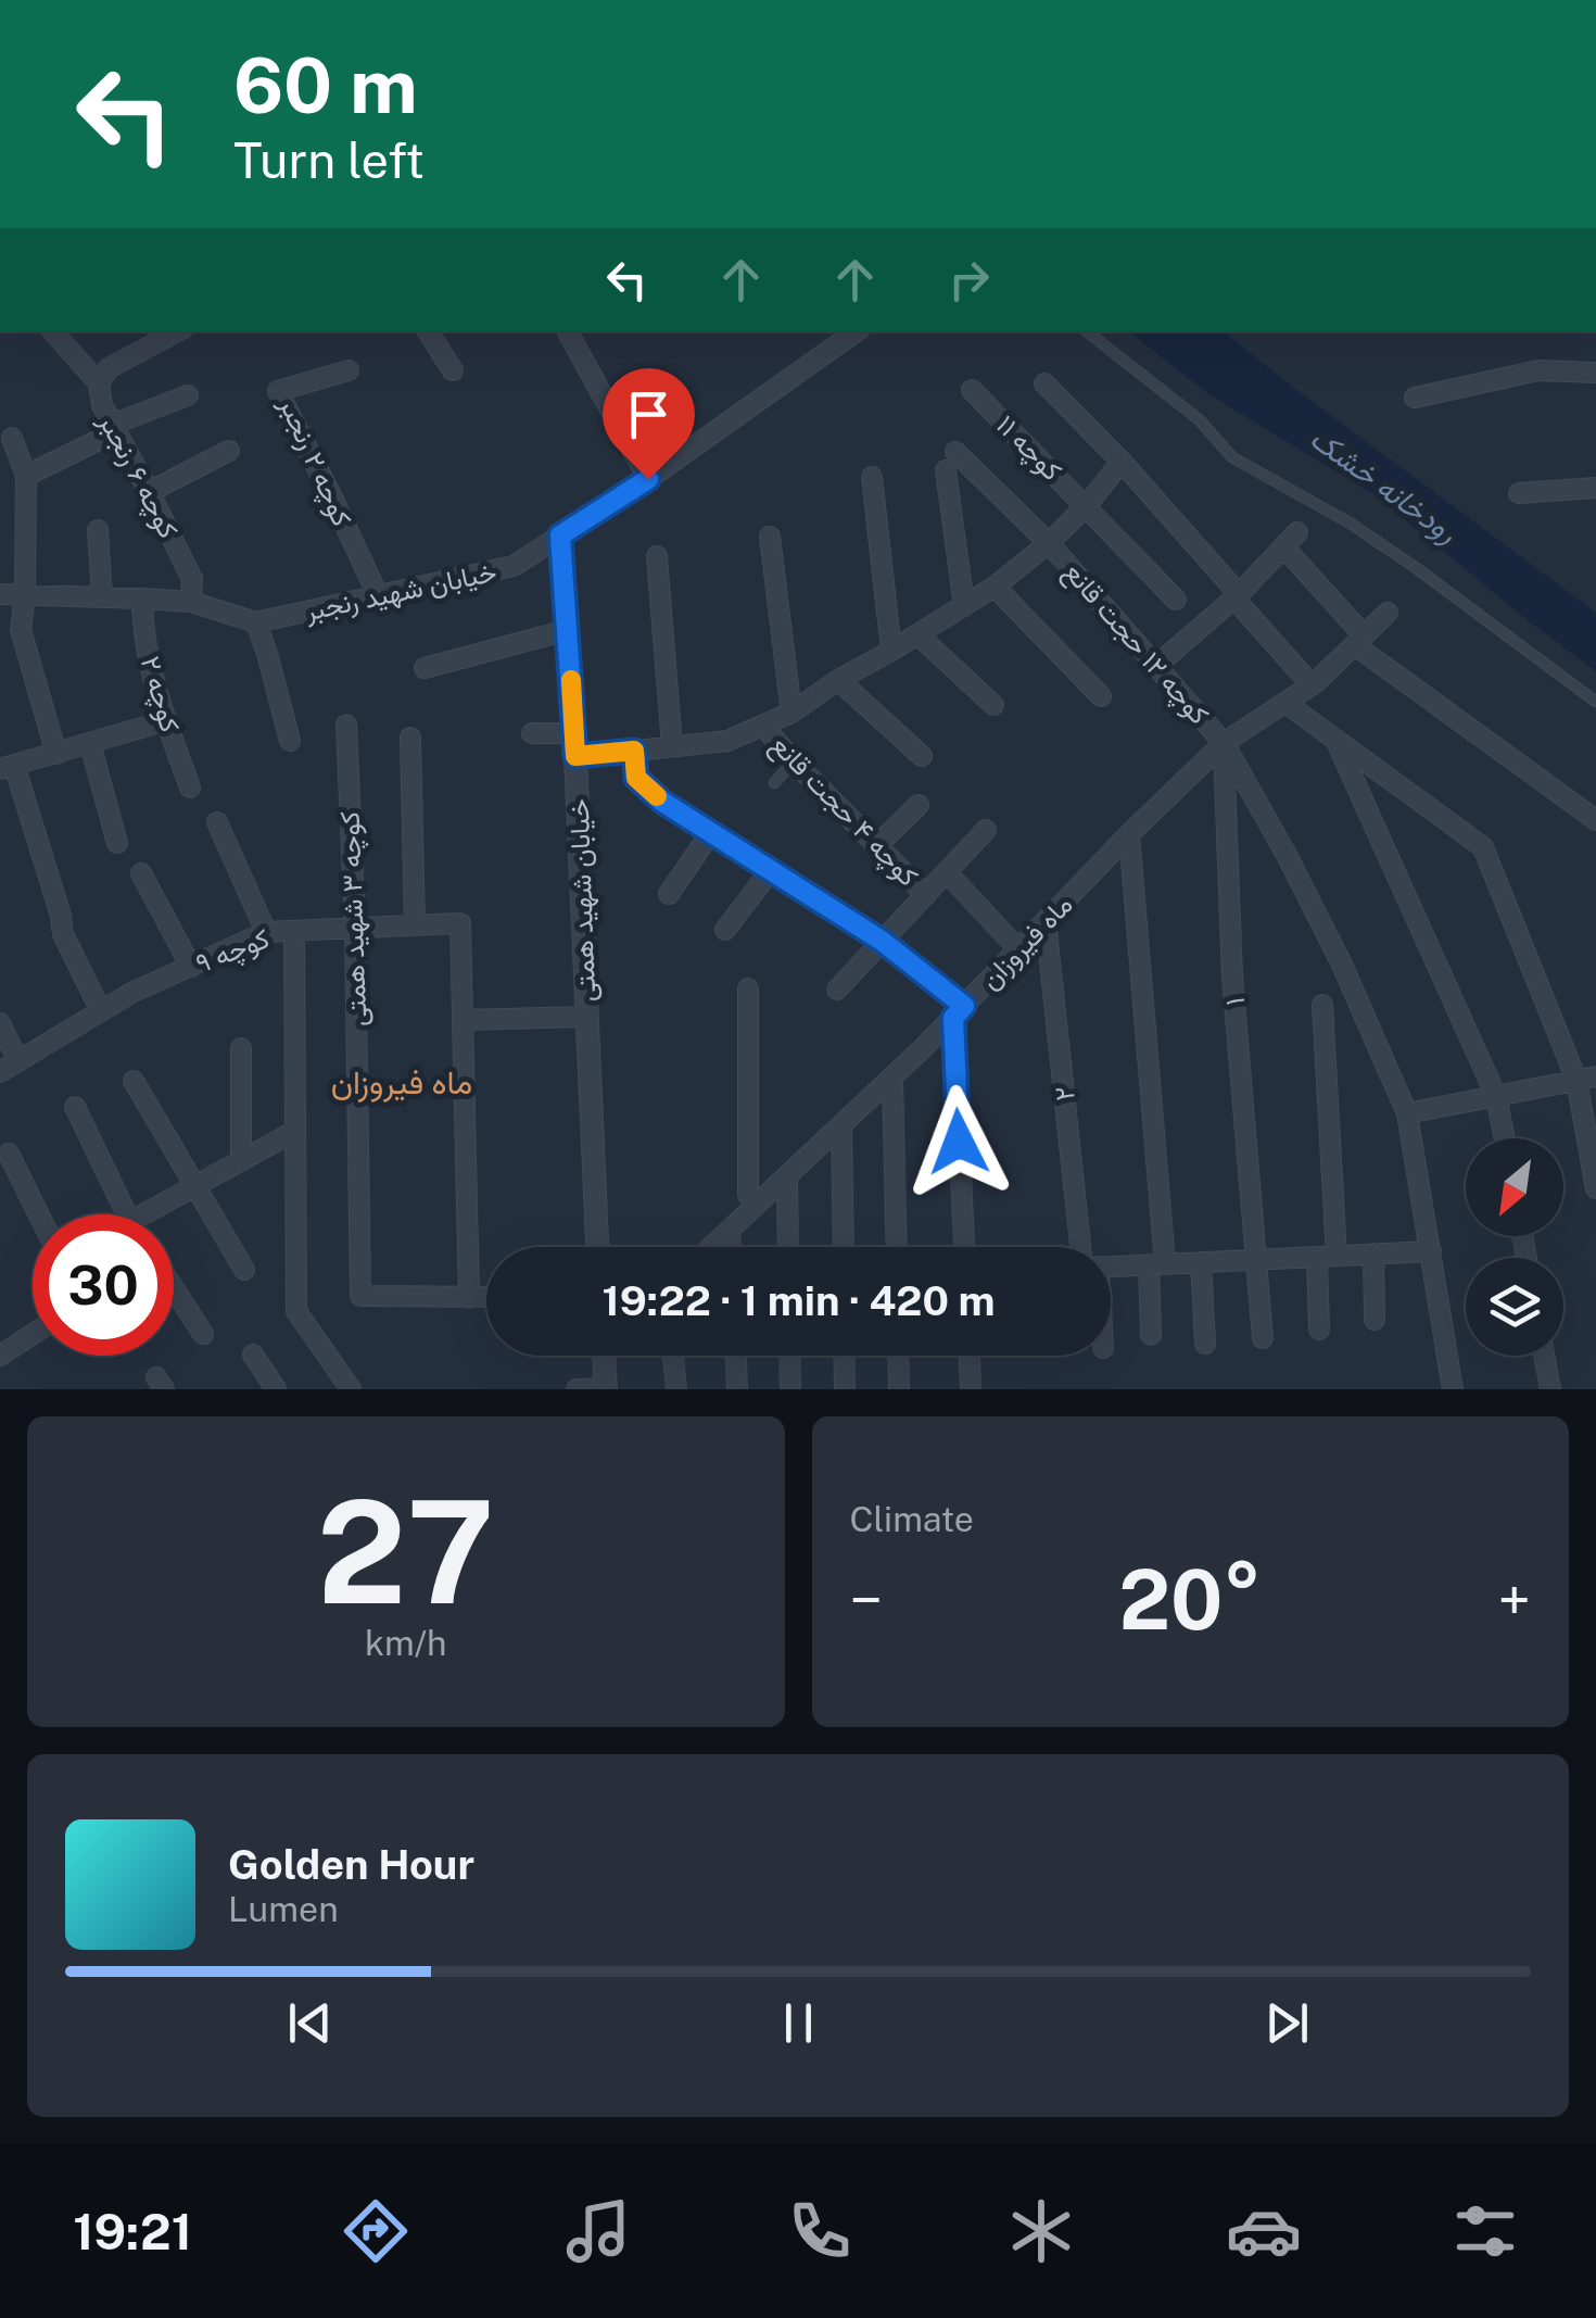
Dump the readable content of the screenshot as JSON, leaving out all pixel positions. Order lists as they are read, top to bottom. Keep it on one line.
{"streets":{"street":["کوچه ۱۱","کوچه ۲ رنجبر","کوچه ۶ رنجبر","خیابان شهید رنجبر","کوچه ۱۲ حجت قانع","کوچه ۲","کوچه ۴ حجت قانع","خیابان شهید همتی","کوچه ۳ شهید همتی","ماه فیروزان","کوچه ۹","۱","۲"]},"crossings":[["کوچه ۲ رنجبر","خیابان شهید رنجبر"],["خیابان شهید رنجبر","خیابان شهید همتی"],["کوچه ۱۲ حجت قانع","ماه فیروزان"],["کوچه ۱۲ حجت قانع","۱"],["کوچه ۳ شهید همتی","کوچه ۹"],["ماه فیروزان","۱"],["ماه فیروزان","۲"]],"districts":["ماه فیروزان"],"water":["رودخانه خشک"],"north":"bottom left","page":{"turn":["60 m","Turn left"],"limit":"30","trip":"19:22 · 1 min · 420 m","tile":[["27","km/h"],"Climate"],"heat":["−","20°","+"],"song":["Golden Hour","Lumen"],"tabs":"19:21"}}
